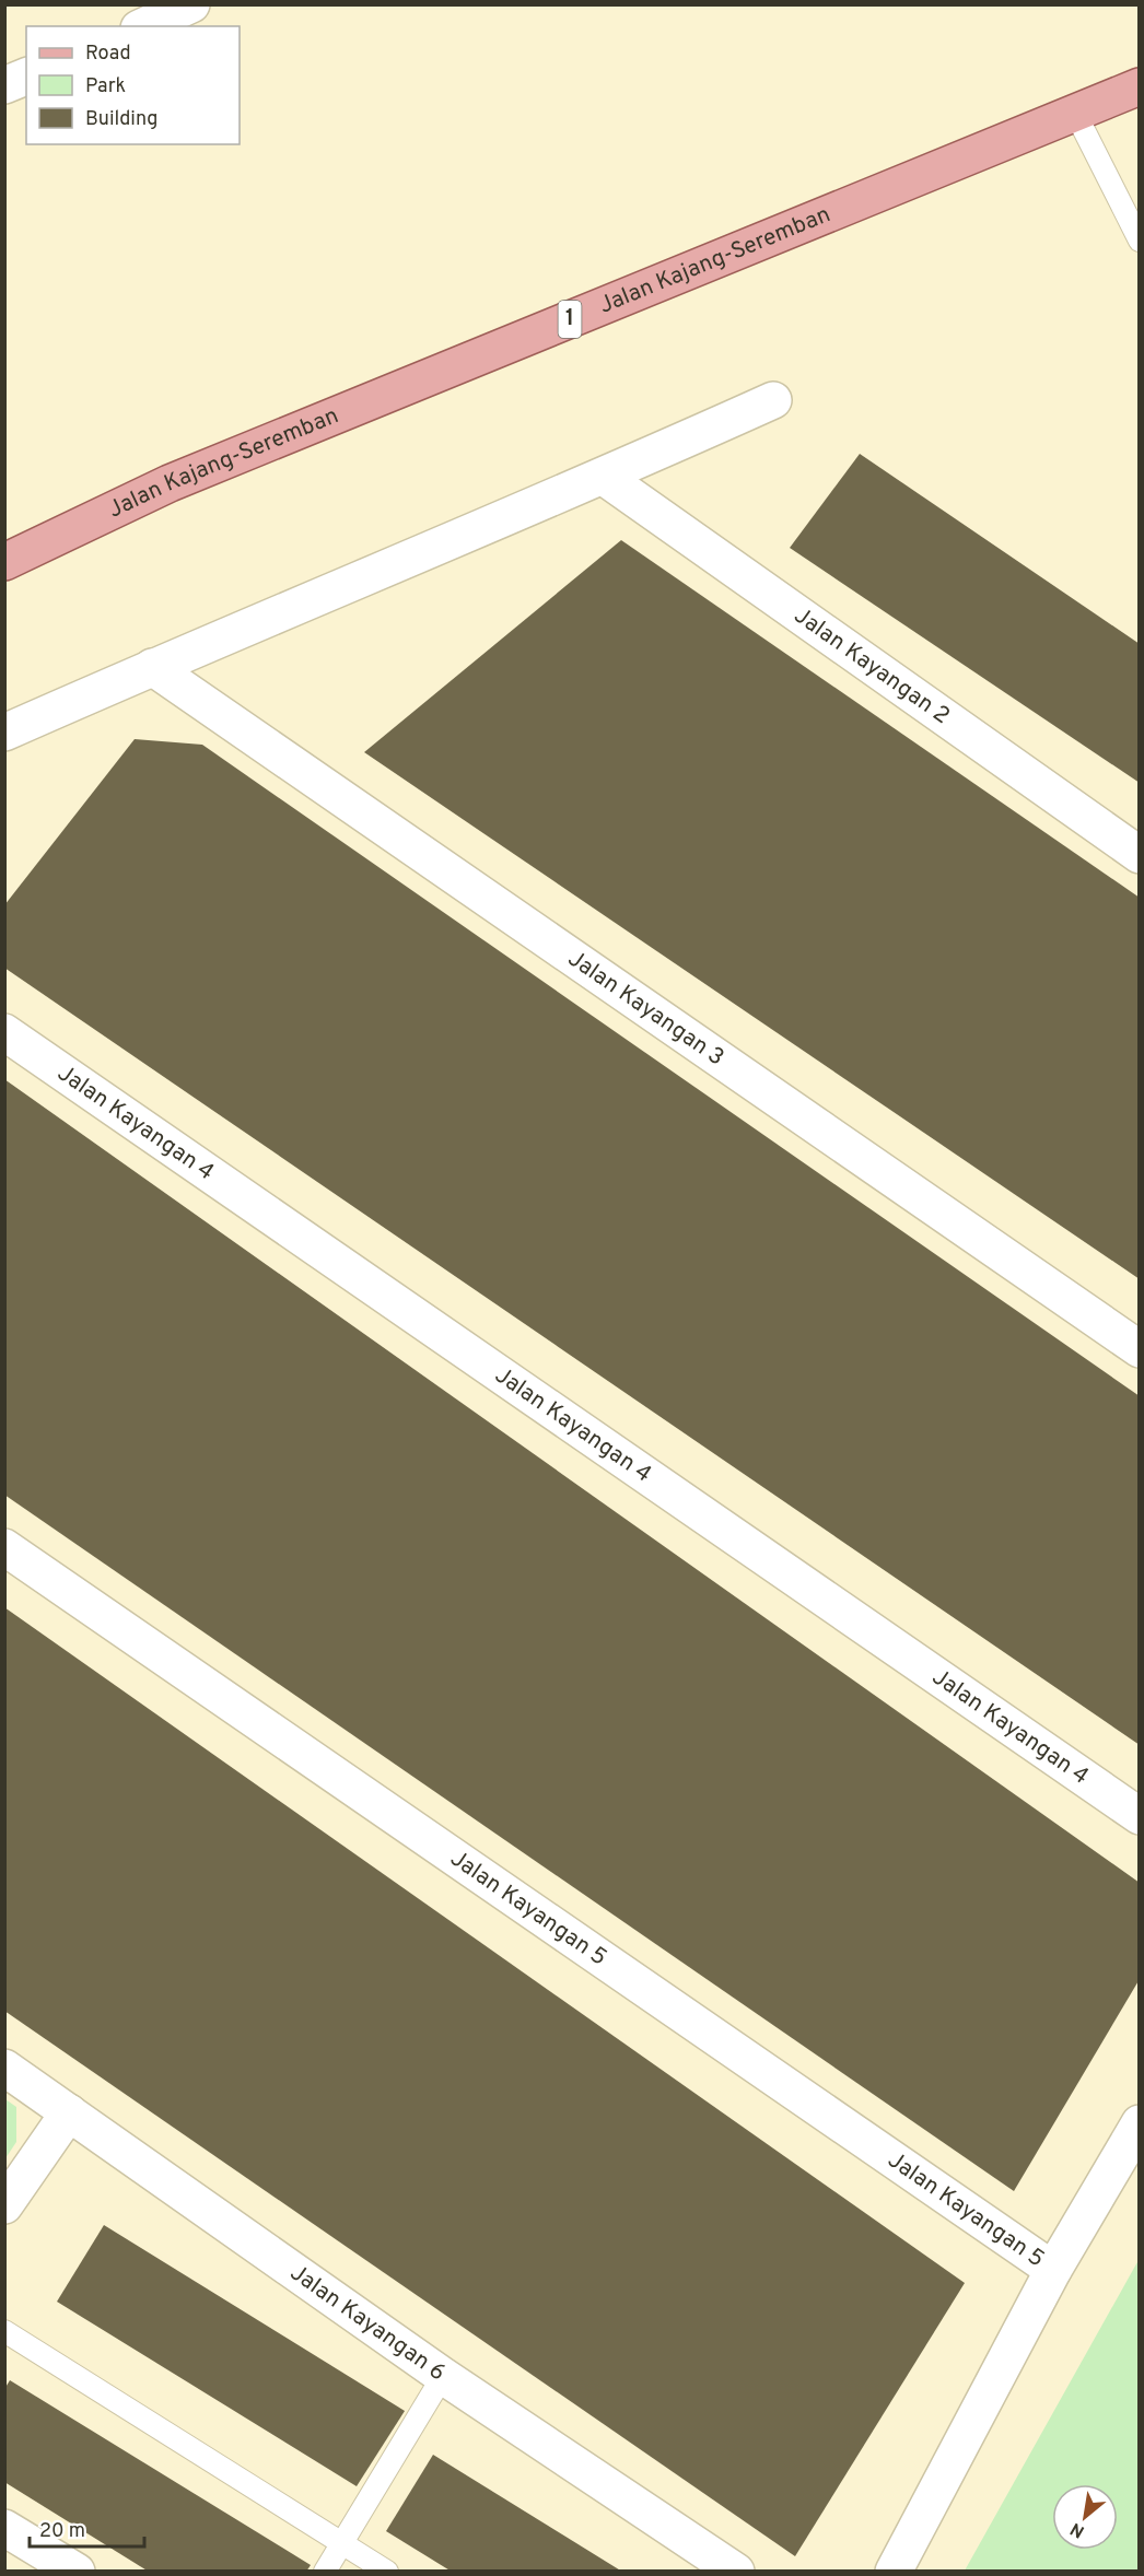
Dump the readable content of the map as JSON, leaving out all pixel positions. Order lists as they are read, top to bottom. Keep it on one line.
{"streets":{"main road":["Jalan Kajang-Seremban","1"],"street":["Jalan Kayangan 2","Jalan Kayangan 3","Jalan Kayangan 4","Jalan Kayangan 5","Jalan Kayangan 6"]},"legend":["Road","Park","Building"],"scale_bar":"20 m","north":"bottom left"}
